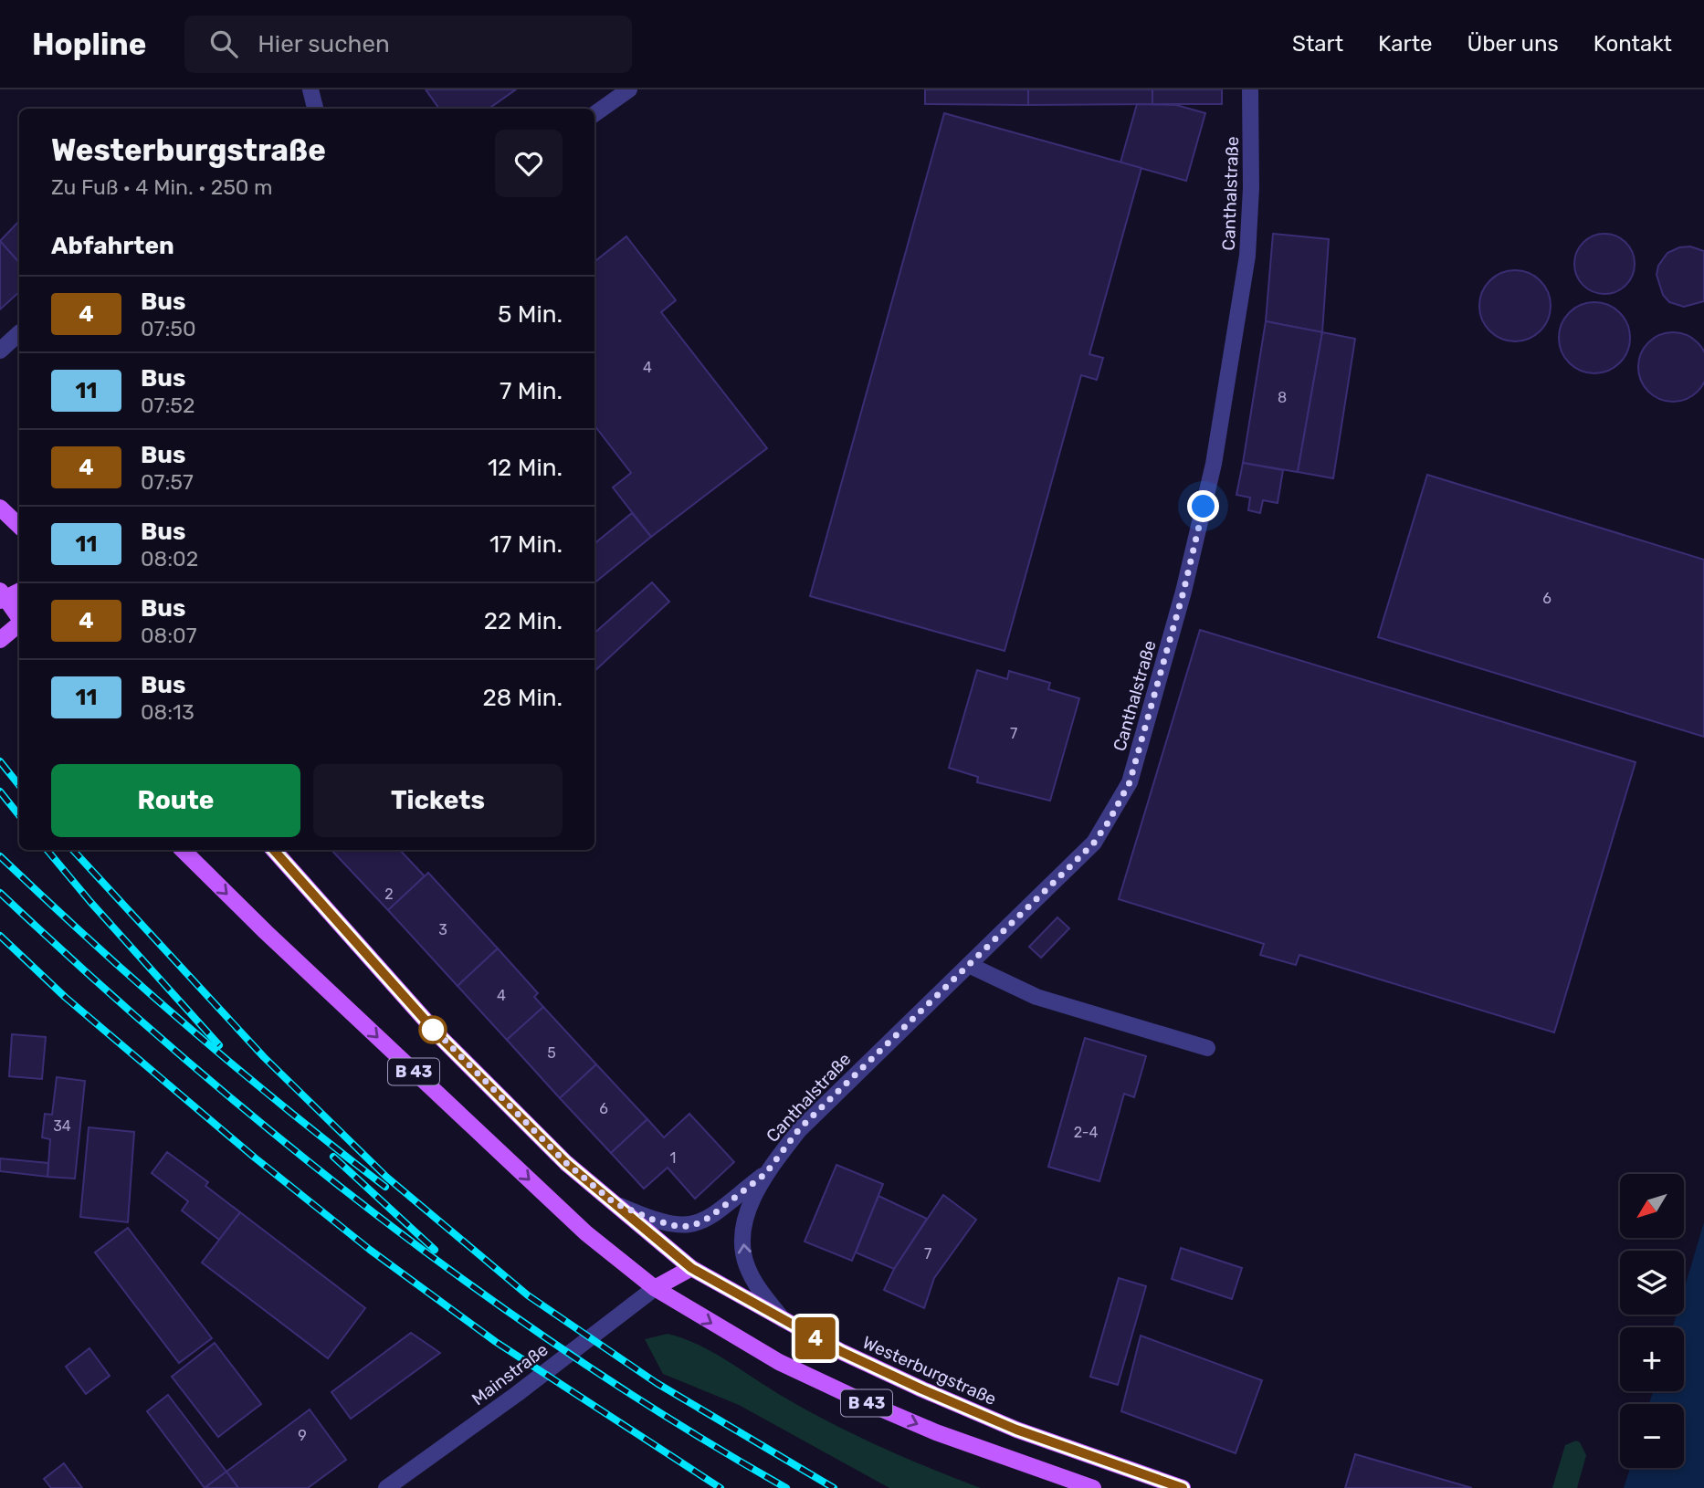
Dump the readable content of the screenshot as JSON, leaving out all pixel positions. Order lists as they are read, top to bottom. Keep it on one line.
{"streets":{"main road":["B 43","Westerburgstraße"],"street":["Canthalstraße","Mainstraße"]},"crossings":[["Canthalstraße","Westerburgstraße"],["B 43","Mainstraße"]],"lines":["bus line 4"],"house_numbers":["4","8","6","7","2","3","4","5","6","34","2-4","1","7","9"],"north":"bottom left","page":{"header":"Hopline","search":"Hier suchen","nav":["Start","Karte","Über uns","Kontakt"],"on_map":"4","heading":[["Westerburgstraße","Zu Fuß · 4 Min. · 250 m"],"Abfahrten"],"list":[{"mark":"4","name":"Bus","note":"07:50","value":"5 Min."},{"mark":"11","name":"Bus","note":"07:52","value":"7 Min."},{"mark":"4","name":"Bus","note":"07:57","value":"12 Min."},{"mark":"11","name":"Bus","note":"08:02","value":"17 Min."},{"mark":"4","name":"Bus","note":"08:07","value":"22 Min."},{"mark":"11","name":"Bus","note":"08:13","value":"28 Min."}],"buttons":["Route","Tickets"],"map_buttons":["+","−"]}}
